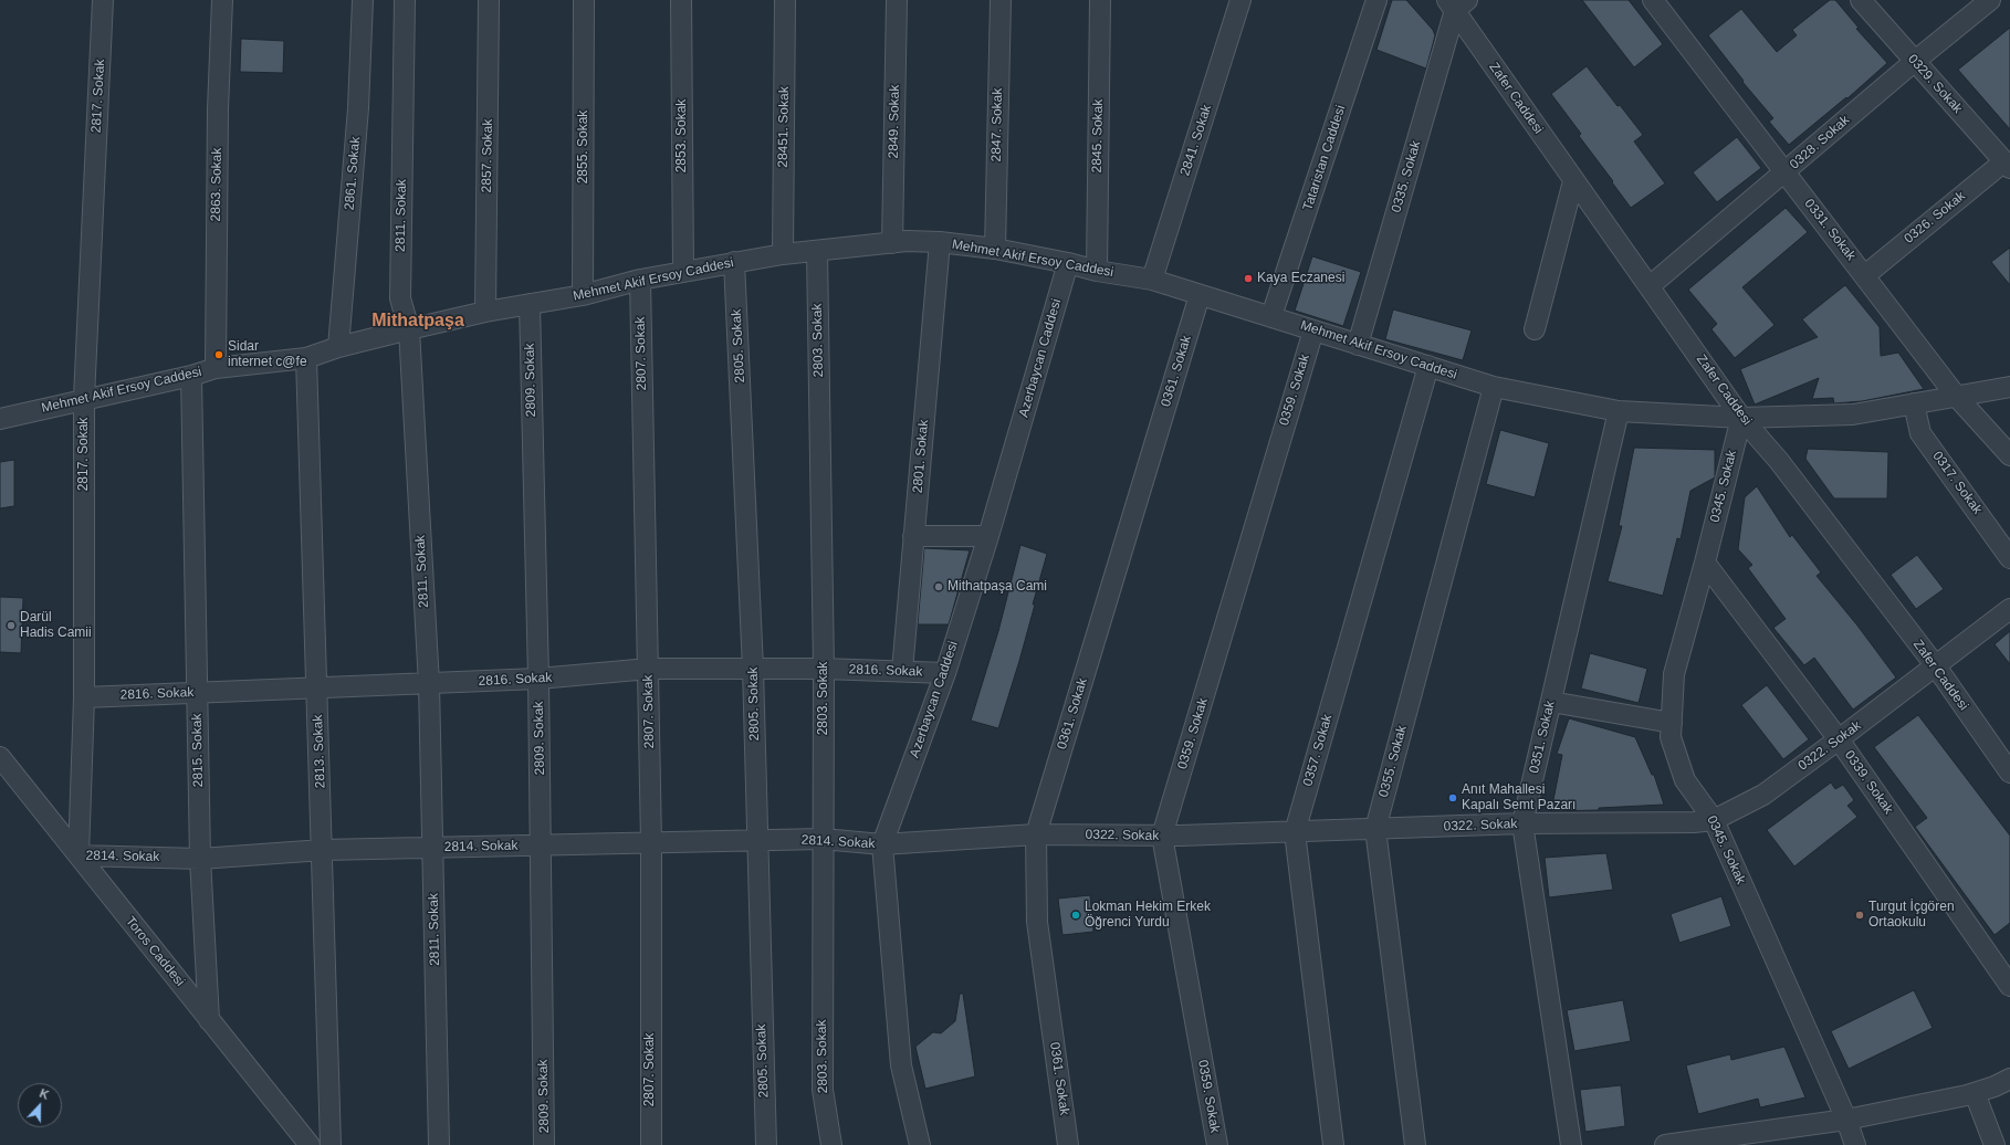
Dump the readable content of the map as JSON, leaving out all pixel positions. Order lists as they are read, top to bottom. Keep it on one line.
{"streets":{"street":["0329. Sokak","2817. Sokak","Zafer Caddesi","2849. Sokak","2847. Sokak","28451. Sokak","2853. Sokak","2845. Sokak","2841. Sokak","0328. Sokak","2855. Sokak","2857. Sokak","Tataristan Caddesi","2861. Sokak","0335. Sokak","2863. Sokak","2811. Sokak","0326. Sokak","0331. Sokak","Mehmet Akif Ersoy Caddesi","2803. Sokak","2805. Sokak","2807. Sokak","Azerbaycan Caddesi","0361. Sokak","2809. Sokak","0359. Sokak","2801. Sokak","0317. Sokak","0345. Sokak","2816. Sokak","0351. Sokak","0322. Sokak","2815. Sokak","0357. Sokak","2813. Sokak","0355. Sokak","0339. Sokak","2814. Sokak","Toros Caddesi"]},"crossings":[["0329. Sokak","0328. Sokak"],["0329. Sokak","0326. Sokak"],["2817. Sokak","Mehmet Akif Ersoy Caddesi"],["2817. Sokak","2816. Sokak"],["2817. Sokak","2814. Sokak"],["2817. Sokak","Toros Caddesi"],["Zafer Caddesi","0328. Sokak"],["Zafer Caddesi","0335. Sokak"],["Zafer Caddesi","Mehmet Akif Ersoy Caddesi"],["Zafer Caddesi","0345. Sokak"],["Zafer Caddesi","0322. Sokak"],["2849. Sokak","Mehmet Akif Ersoy Caddesi"],["2847. Sokak","Mehmet Akif Ersoy Caddesi"],["28451. Sokak","Mehmet Akif Ersoy Caddesi"],["2853. Sokak","Mehmet Akif Ersoy Caddesi"],["2845. Sokak","Mehmet Akif Ersoy Caddesi"],["2841. Sokak","Mehmet Akif Ersoy Caddesi"],["0328. Sokak","0331. Sokak"],["2855. Sokak","Mehmet Akif Ersoy Caddesi"],["2857. Sokak","Mehmet Akif Ersoy Caddesi"],["Tataristan Caddesi","Mehmet Akif Ersoy Caddesi"],["2861. Sokak","Mehmet Akif Ersoy Caddesi"],["0335. Sokak","Mehmet Akif Ersoy Caddesi"],["2863. Sokak","Mehmet Akif Ersoy Caddesi"],["2811. Sokak","Mehmet Akif Ersoy Caddesi"],["2811. Sokak","2816. Sokak"],["2811. Sokak","2814. Sokak"],["0326. Sokak","0331. Sokak"],["0331. Sokak","Mehmet Akif Ersoy Caddesi"],["Mehmet Akif Ersoy Caddesi","2803. Sokak"],["Mehmet Akif Ersoy Caddesi","2805. Sokak"],["Mehmet Akif Ersoy Caddesi","2807. Sokak"],["Mehmet Akif Ersoy Caddesi","Azerbaycan Caddesi"],["Mehmet Akif Ersoy Caddesi","0361. Sokak"],["Mehmet Akif Ersoy Caddesi","2809. Sokak"],["Mehmet Akif Ersoy Caddesi","0359. Sokak"],["Mehmet Akif Ersoy Caddesi","2801. Sokak"],["Mehmet Akif Ersoy Caddesi","0317. Sokak"],["Mehmet Akif Ersoy Caddesi","0345. Sokak"],["Mehmet Akif Ersoy Caddesi","0351. Sokak"],["Mehmet Akif Ersoy Caddesi","2815. Sokak"],["Mehmet Akif Ersoy Caddesi","0357. Sokak"],["Mehmet Akif Ersoy Caddesi","2813. Sokak"],["Mehmet Akif Ersoy Caddesi","0355. Sokak"],["2803. Sokak","2816. Sokak"],["2803. Sokak","2814. Sokak"],["2805. Sokak","2816. Sokak"],["2805. Sokak","2814. Sokak"],["2807. Sokak","2816. Sokak"],["2807. Sokak","2814. Sokak"],["Azerbaycan Caddesi","2816. Sokak"],["Azerbaycan Caddesi","0322. Sokak"],["Azerbaycan Caddesi","2814. Sokak"],["0361. Sokak","0322. Sokak"],["2809. Sokak","2816. Sokak"],["2809. Sokak","2814. Sokak"],["0359. Sokak","0322. Sokak"],["2801. Sokak","2816. Sokak"],["0345. Sokak","0322. Sokak"],["0345. Sokak","0339. Sokak"],["2816. Sokak","2815. Sokak"],["2816. Sokak","2813. Sokak"],["0351. Sokak","0322. Sokak"],["0322. Sokak","0357. Sokak"],["0322. Sokak","0355. Sokak"],["0322. Sokak","0339. Sokak"],["0322. Sokak","2814. Sokak"],["2815. Sokak","2814. Sokak"],["2815. Sokak","Toros Caddesi"],["2813. Sokak","2814. Sokak"],["2814. Sokak","Toros Caddesi"]],"districts":["Mithatpaşa"],"places":["Kaya Eczanesi","Sidar internet c@fe","Mithatpaşa Cami","Darül Hadis Camii","Anıt Mahallesi Kapalı Semt Pazarı","Lokman Hekim Erkek Öğrenci Yurdu","Turgut İçgören Ortaokulu"],"north":"top"}
